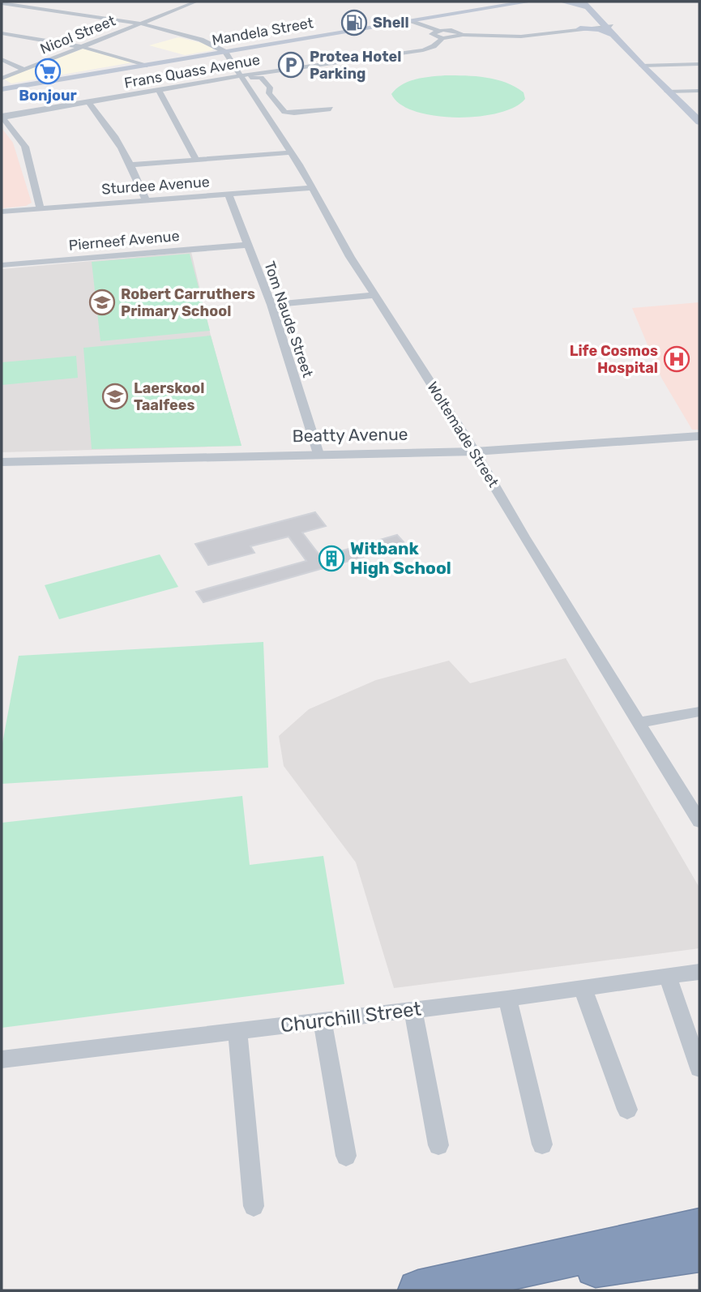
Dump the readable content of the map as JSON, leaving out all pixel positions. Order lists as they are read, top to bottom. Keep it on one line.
{"streets":{"main road":["Mandela Street"],"street":["Nicol Street","Frans Quass Avenue","Sturdee Avenue","Pierneef Avenue","Tom Naude Street","Woltemade Street","Beatty Avenue","Churchill Street"]},"crossings":[["Mandela Street","Nicol Street"],["Mandela Street","Woltemade Street"],["Frans Quass Avenue","Woltemade Street"],["Sturdee Avenue","Tom Naude Street"],["Sturdee Avenue","Woltemade Street"],["Pierneef Avenue","Tom Naude Street"],["Tom Naude Street","Beatty Avenue"],["Woltemade Street","Beatty Avenue"]],"places":{"fuel station":["Shell"],"parking":["Protea Hotel Parking"],"supermarket":["Bonjour"],"school or university":["Robert Carruthers Primary School","Laerskool Taalfees"],"hospital":["Life Cosmos Hospital"],"building":["Witbank High School"]}}
